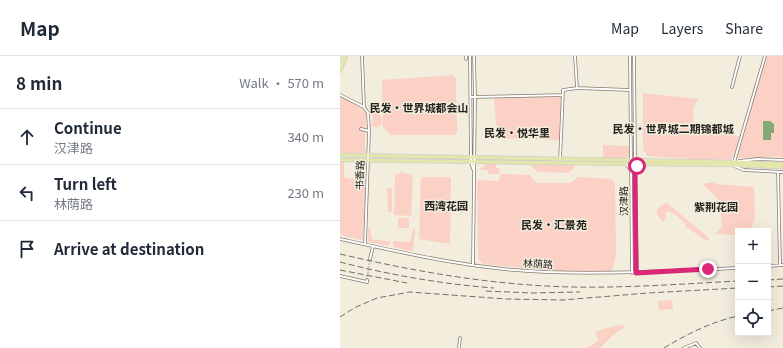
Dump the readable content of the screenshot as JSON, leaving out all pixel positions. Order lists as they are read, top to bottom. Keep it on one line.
{"streets":{"street":["书香路","汉津路","林荫路"]},"crossings":[["书香路","林荫路"],["汉津路","林荫路"]],"districts":["民发·世界城都会山","民发·世界城二期锦都城","民发·悦华里","西湾花园","紫荆花园","民发·汇景苑"],"page":{"header":"Map","nav":["Map","Layers","Share"],"heading":["8 min","Walk · 570 m"],"list":[["Continue","汉津路","340 m"],["Turn left","林荫路","230 m"],"Arrive at destination"],"map_buttons":["+","−"]}}
